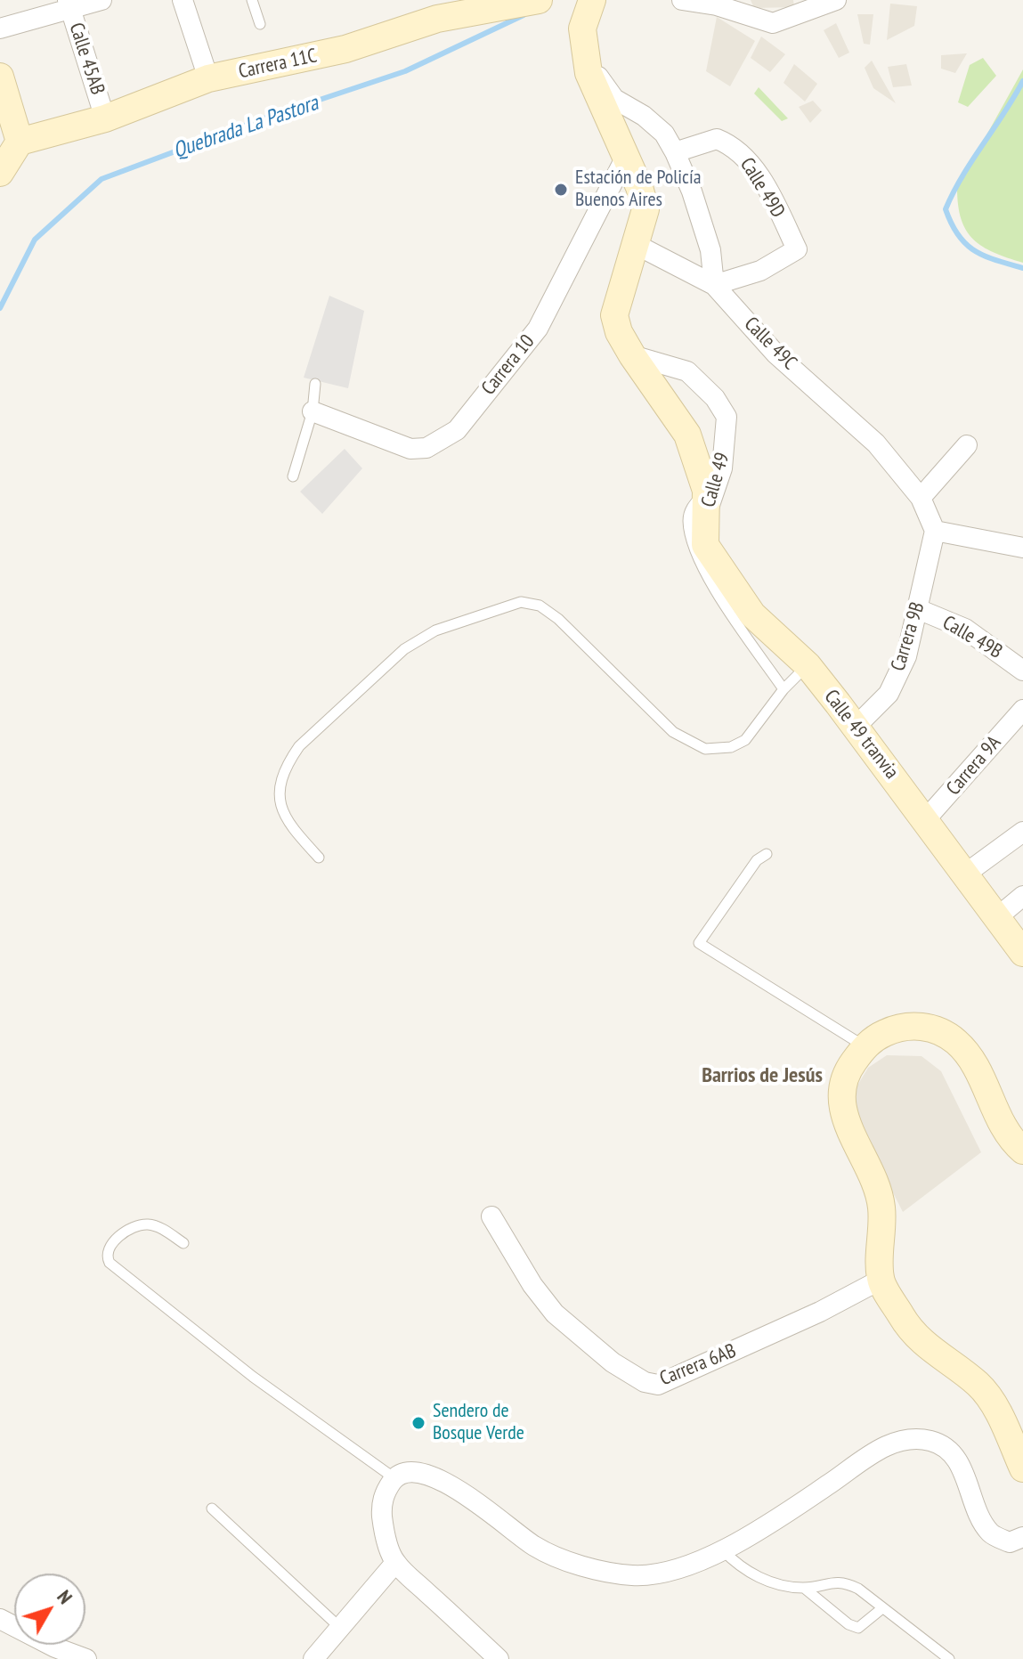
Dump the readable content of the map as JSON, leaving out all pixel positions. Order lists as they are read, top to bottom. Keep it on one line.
{"streets":{"main road":["Carrera 11C","Calle 49","Calle 49 tranvia"],"street":["Calle 45AB","Calle 49D","Calle 49C","Carrera 10","Carrera 9B","Calle 49B","Carrera 9A","Carrera 6AB"]},"crossings":[["Calle 45AB","Carrera 11C"],["Calle 49D","Calle 49C"],["Calle 49C","Carrera 9B"],["Carrera 10","Calle 49"],["Calle 49","Calle 49 tranvia"],["Carrera 9B","Calle 49B"],["Carrera 9B","Calle 49 tranvia"],["Calle 49 tranvia","Carrera 9A"]],"districts":["Barrios de Jesús"],"water":["Quebrada La Pastora"],"places":["Estación de Policía Buenos Aires","Sendero de Bosque Verde"],"north":"top right"}
